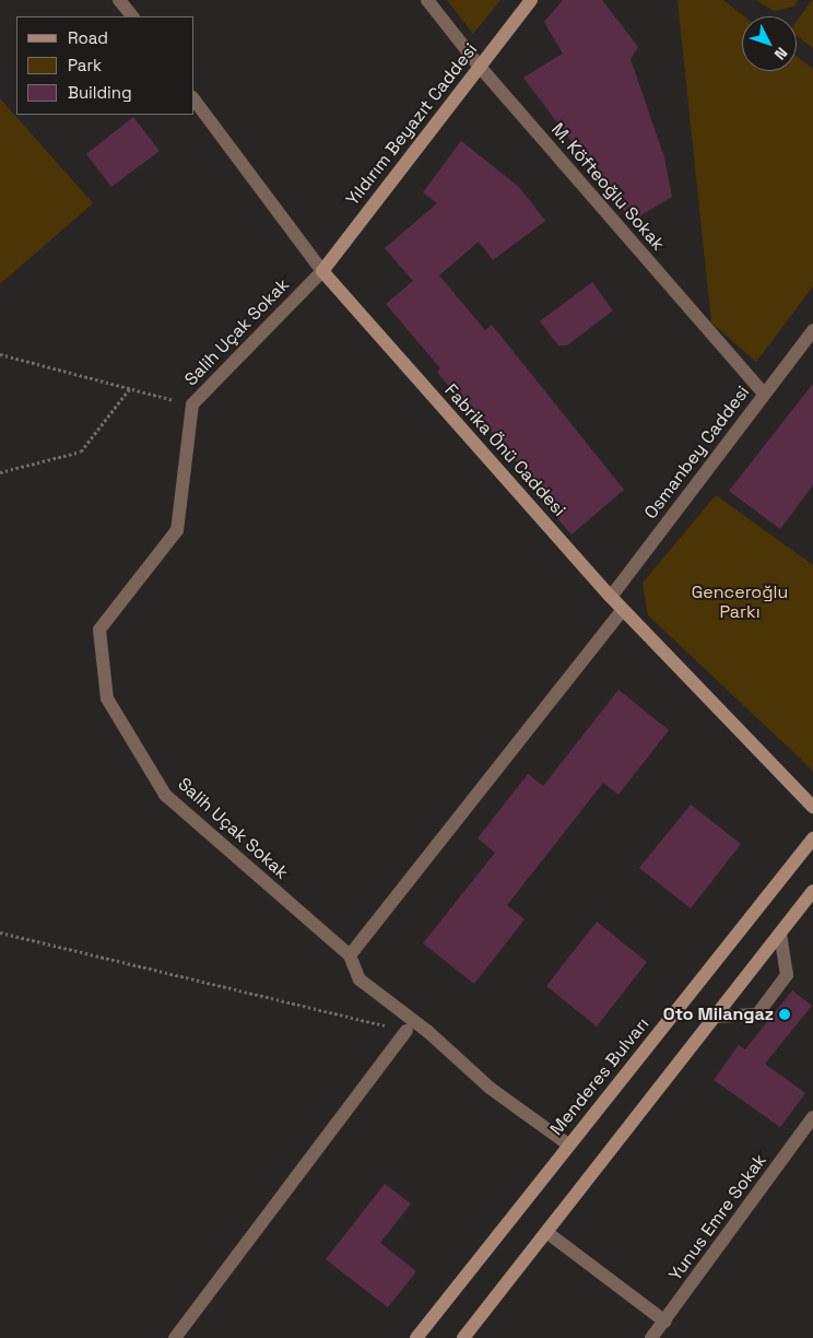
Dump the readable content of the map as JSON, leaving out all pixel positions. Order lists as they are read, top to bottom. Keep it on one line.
{"streets":{"main road":["Yıldırım Beyazıt Caddesi","Fabrika Önü Caddesi","Menderes Bulvarı"],"street":["M. Köfteoğlu Sokak","Salih Uçak Sokak","Osmanbey Caddesi","Yunus Emre Sokak"]},"crossings":[["Yıldırım Beyazıt Caddesi","M. Köfteoğlu Sokak"],["Yıldırım Beyazıt Caddesi","Salih Uçak Sokak"],["Yıldırım Beyazıt Caddesi","Fabrika Önü Caddesi"],["M. Köfteoğlu Sokak","Osmanbey Caddesi"],["Salih Uçak Sokak","Fabrika Önü Caddesi"],["Salih Uçak Sokak","Menderes Bulvarı"],["Fabrika Önü Caddesi","Osmanbey Caddesi"]],"parks":["Genceroğlu Parkı"],"places":["Oto Milangaz"],"legend":["Road","Park","Building"],"north":"bottom right"}
